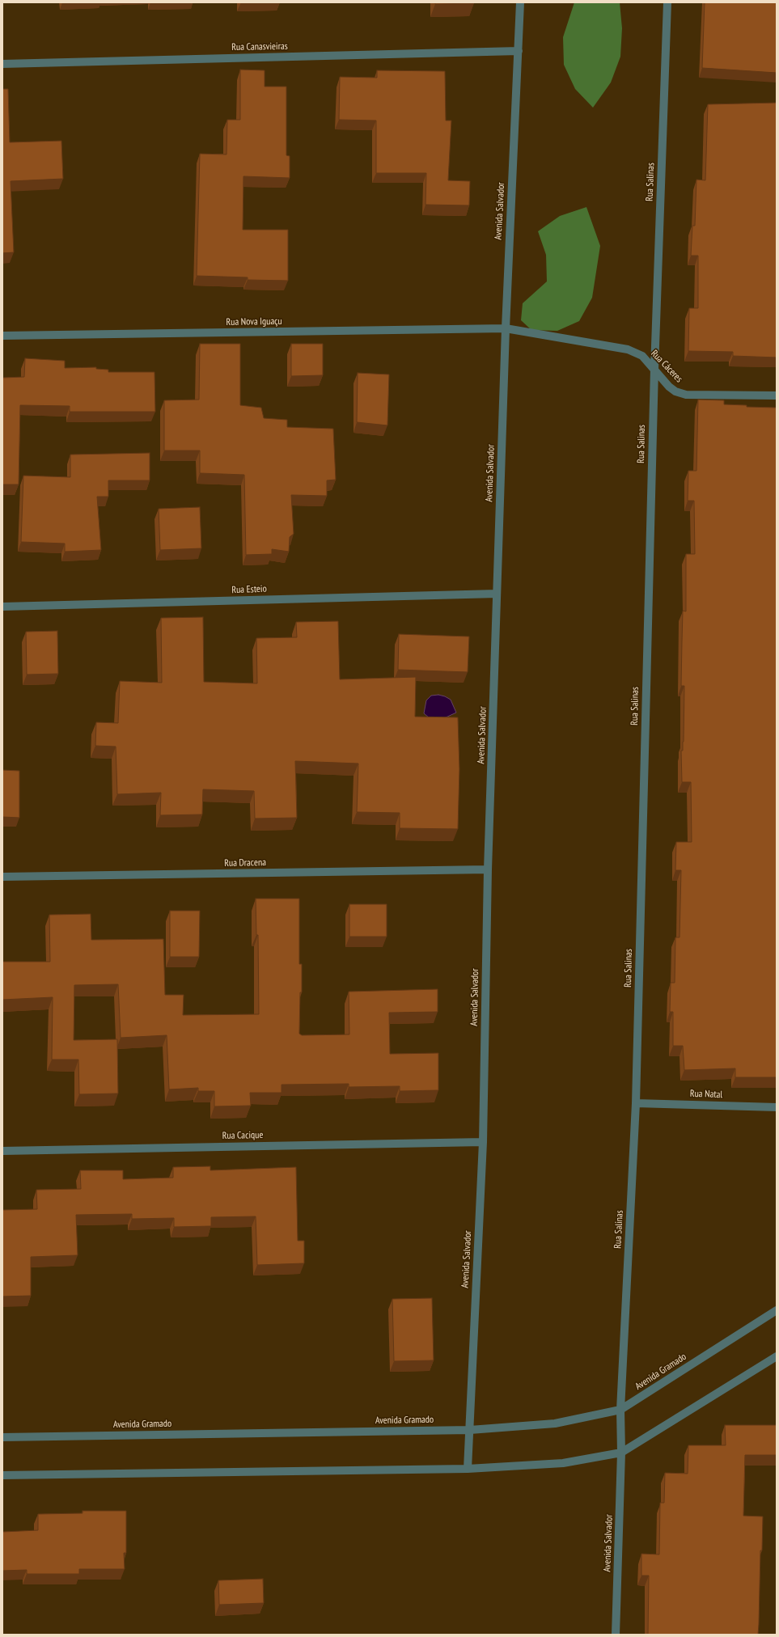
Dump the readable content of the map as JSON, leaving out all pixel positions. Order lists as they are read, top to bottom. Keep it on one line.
{"streets":{"street":["Rua Canasvieiras","Rua Salinas","Avenida Salvador","Rua Nova Iguaçu","Rua Cáceres","Rua Esteio","Rua Dracena","Rua Natal","Rua Cacique","Avenida Gramado"]},"crossings":[["Rua Canasvieiras","Avenida Salvador"],["Rua Salinas","Avenida Salvador"],["Rua Salinas","Rua Cáceres"],["Rua Salinas","Rua Natal"],["Rua Salinas","Avenida Gramado"],["Avenida Salvador","Rua Nova Iguaçu"],["Avenida Salvador","Rua Cáceres"],["Avenida Salvador","Rua Esteio"],["Avenida Salvador","Rua Dracena"],["Avenida Salvador","Rua Cacique"],["Avenida Salvador","Avenida Gramado"],["Rua Nova Iguaçu","Rua Cáceres"]]}
